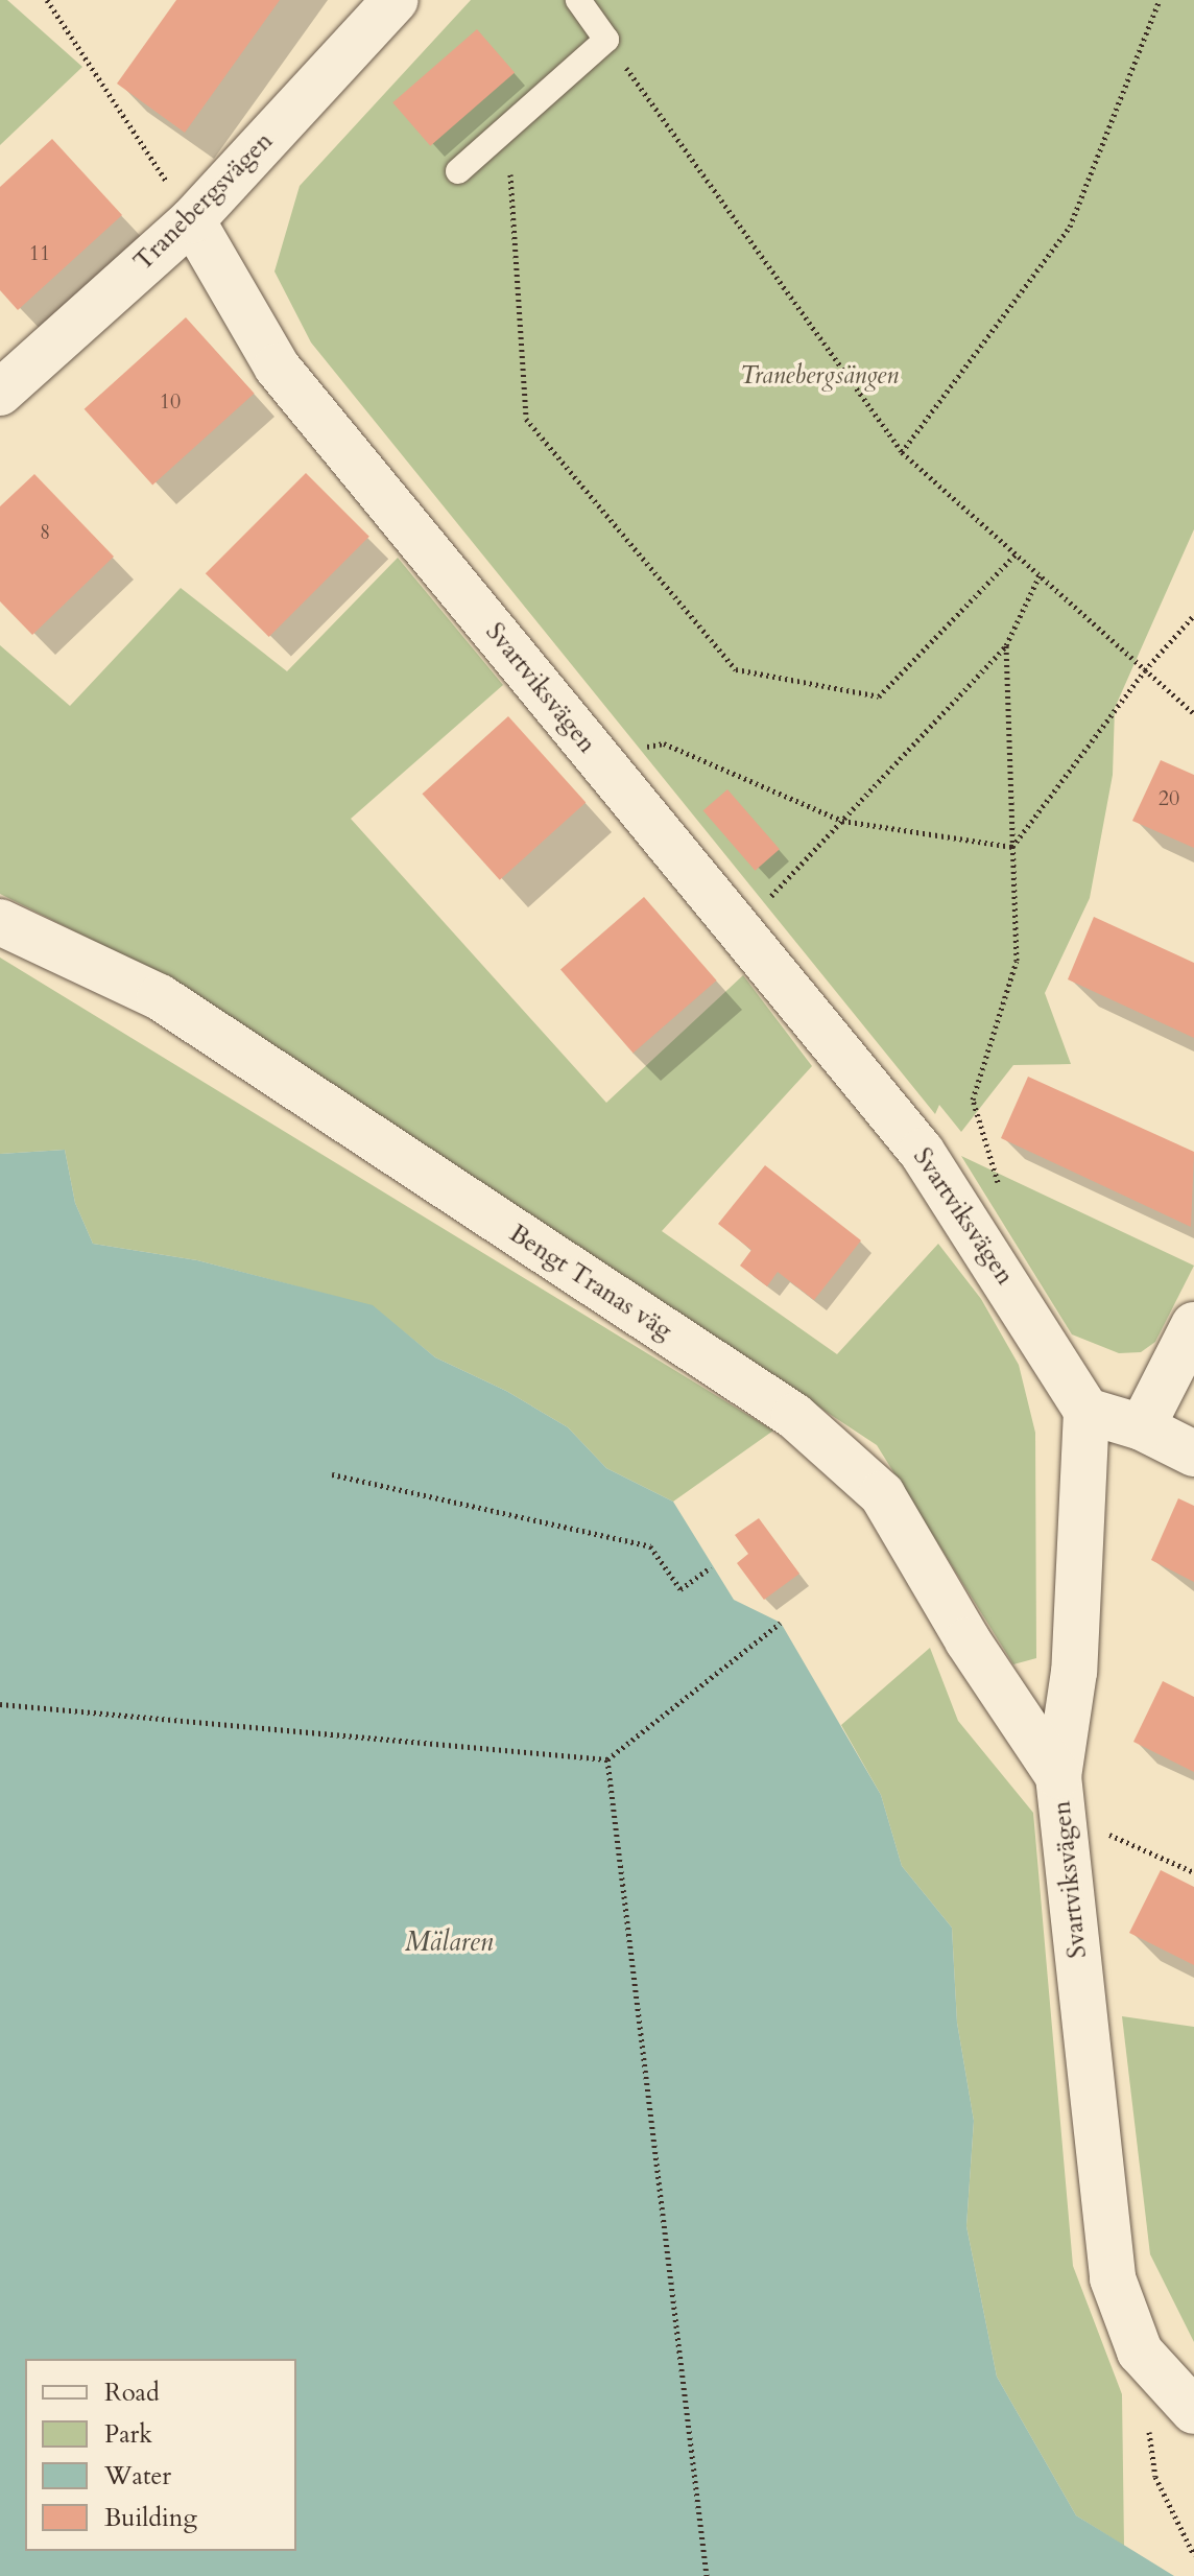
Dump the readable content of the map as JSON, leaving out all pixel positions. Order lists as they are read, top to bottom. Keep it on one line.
{"streets":{"street":["Tranebergsvägen","Svartviksvägen","Bengt Tranas väg"]},"crossings":[["Tranebergsvägen","Svartviksvägen"],["Svartviksvägen","Bengt Tranas väg"]],"water":["Mälaren"],"parks":["Tranebergsängen"],"house_numbers":["11","10","8","20"],"legend":["Road","Park","Water","Building"]}
